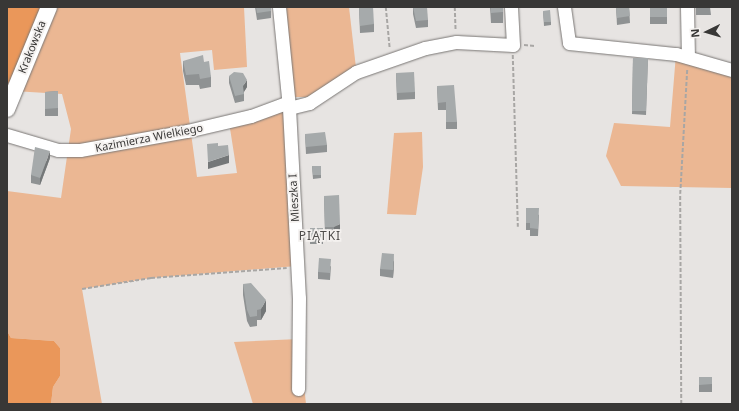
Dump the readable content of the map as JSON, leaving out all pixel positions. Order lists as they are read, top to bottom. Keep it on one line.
{"streets":{"main road":["Krakowska"],"street":["Kazimierza Wielkiego","Mieszka I"]},"crossings":[["Kazimierza Wielkiego","Mieszka I"]],"districts":["PIĄTKI"],"north":"left"}
